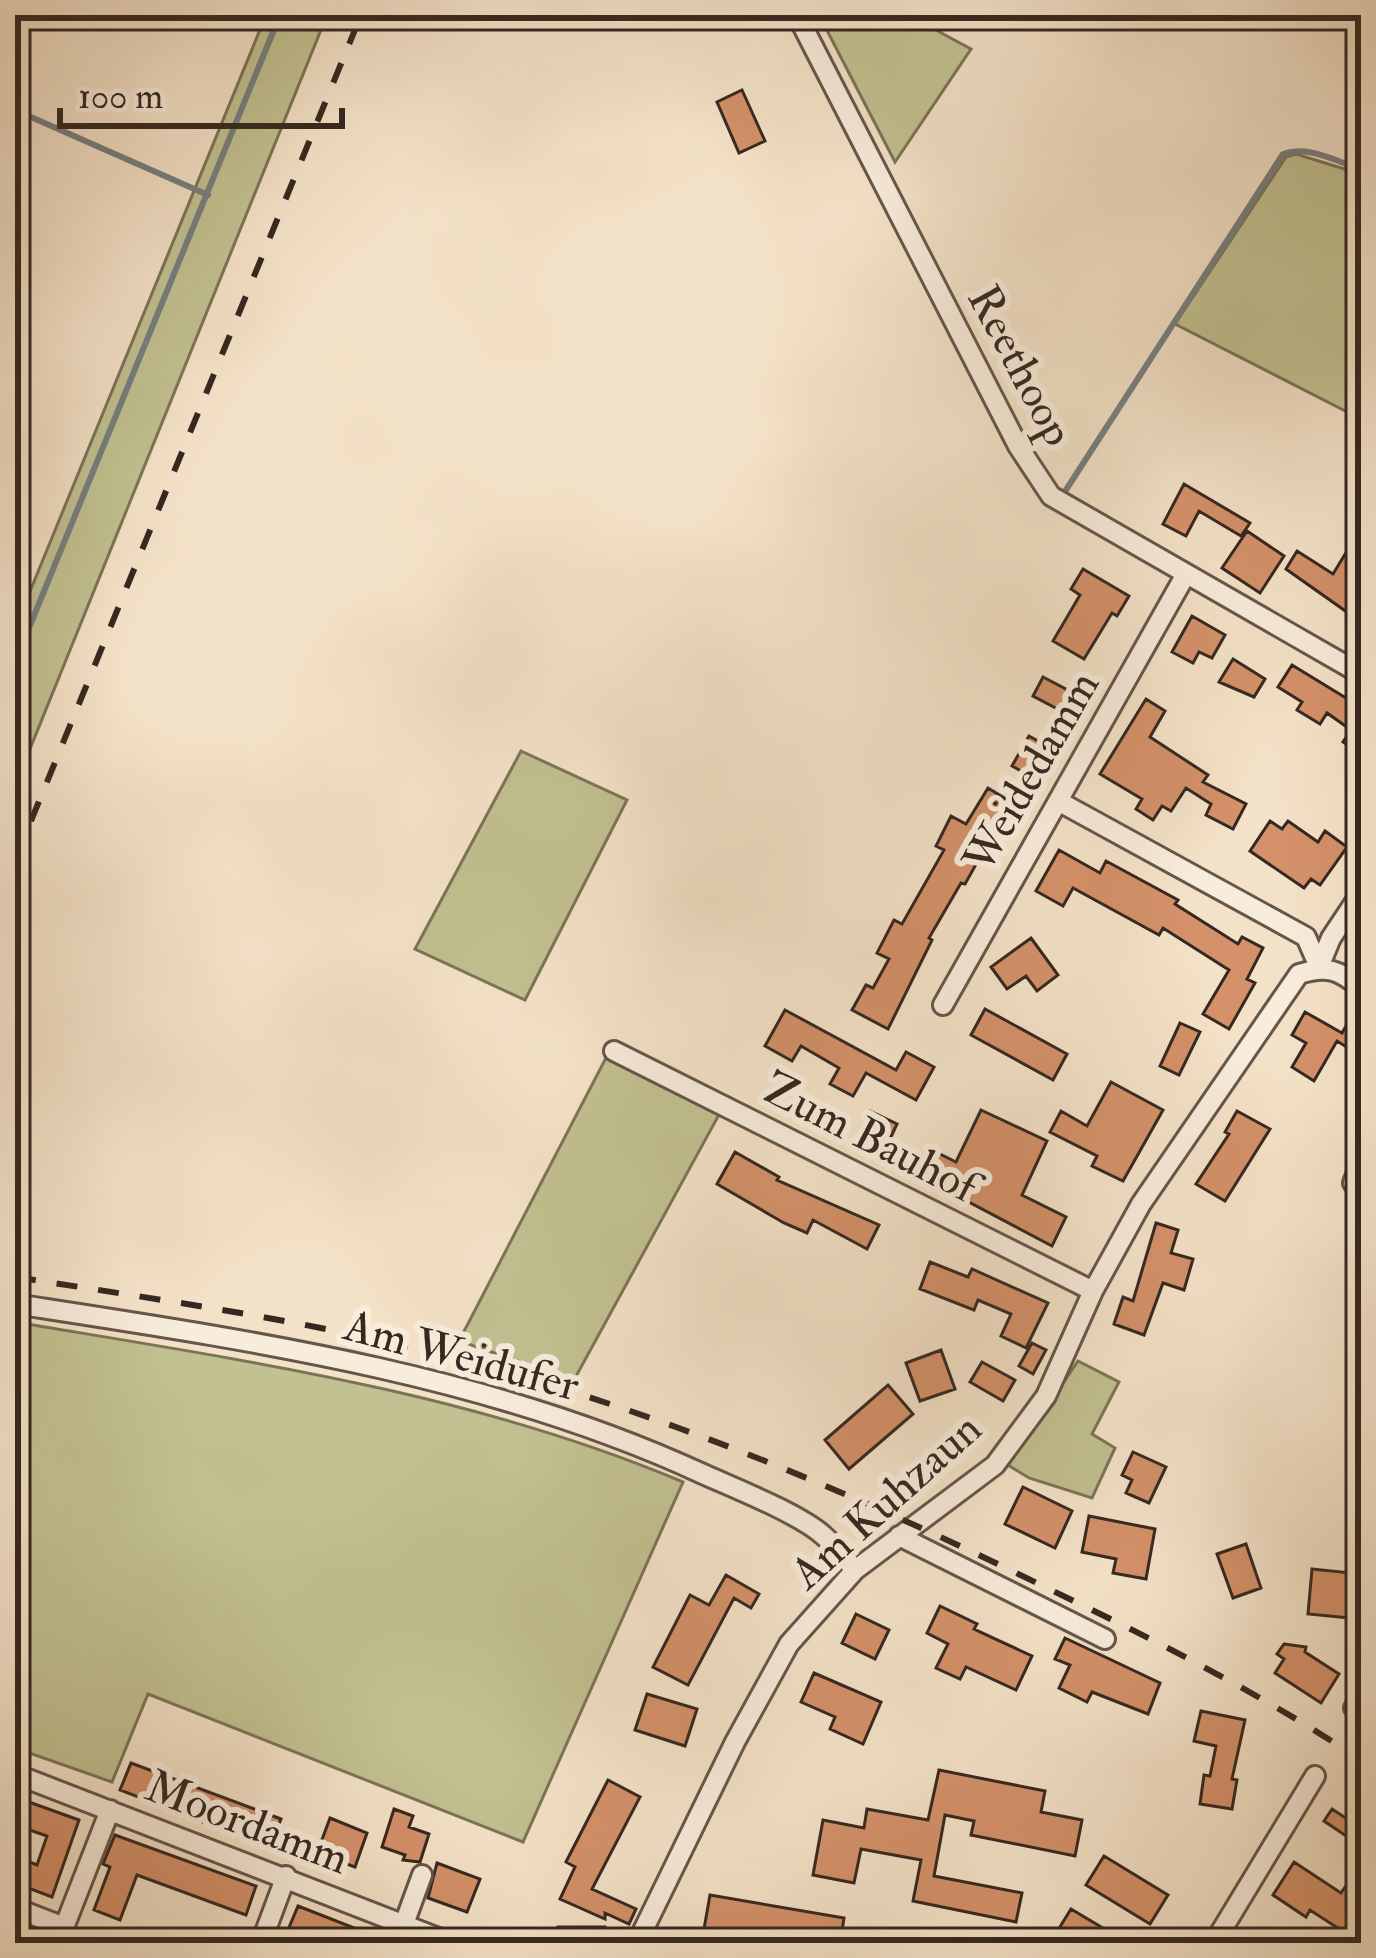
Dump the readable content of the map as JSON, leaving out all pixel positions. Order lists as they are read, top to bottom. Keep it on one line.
{"streets":{"street":["Reethoop","Weidedamm","Zum Bauhof","Am Weidufer","Am Kuhzaun","Moordamm"]},"crossings":[["Reethoop","Weidedamm"],["Zum Bauhof","Am Kuhzaun"],["Am Weidufer","Am Kuhzaun"]],"scale_bar":"100 m"}
